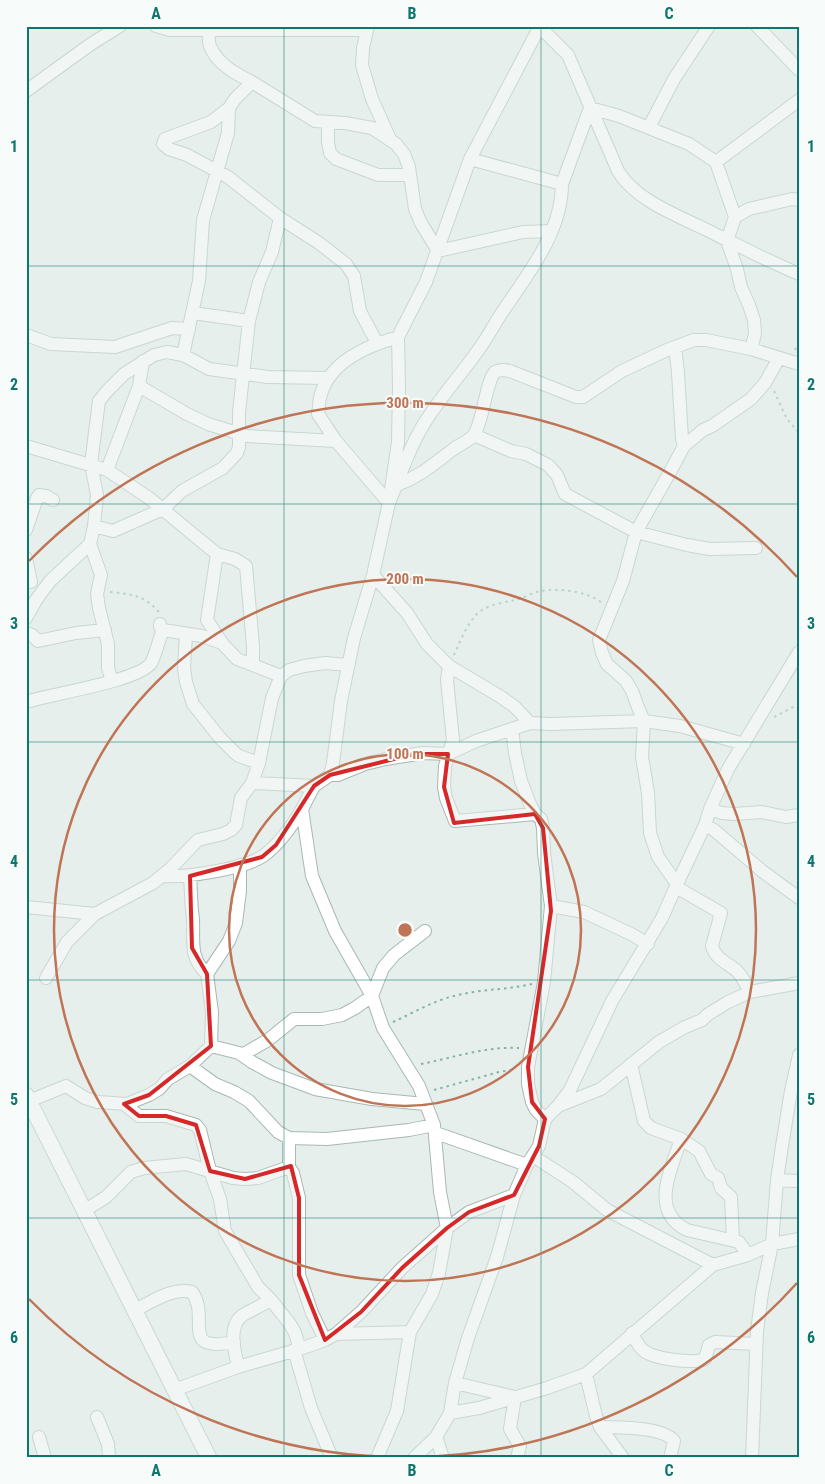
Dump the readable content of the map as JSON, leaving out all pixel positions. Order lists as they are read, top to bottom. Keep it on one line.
{"grid":{"columns":["A","B","C"],"rows":["1","2","3","4","5","6"]},"rings":["300 m","200 m","100 m"]}
